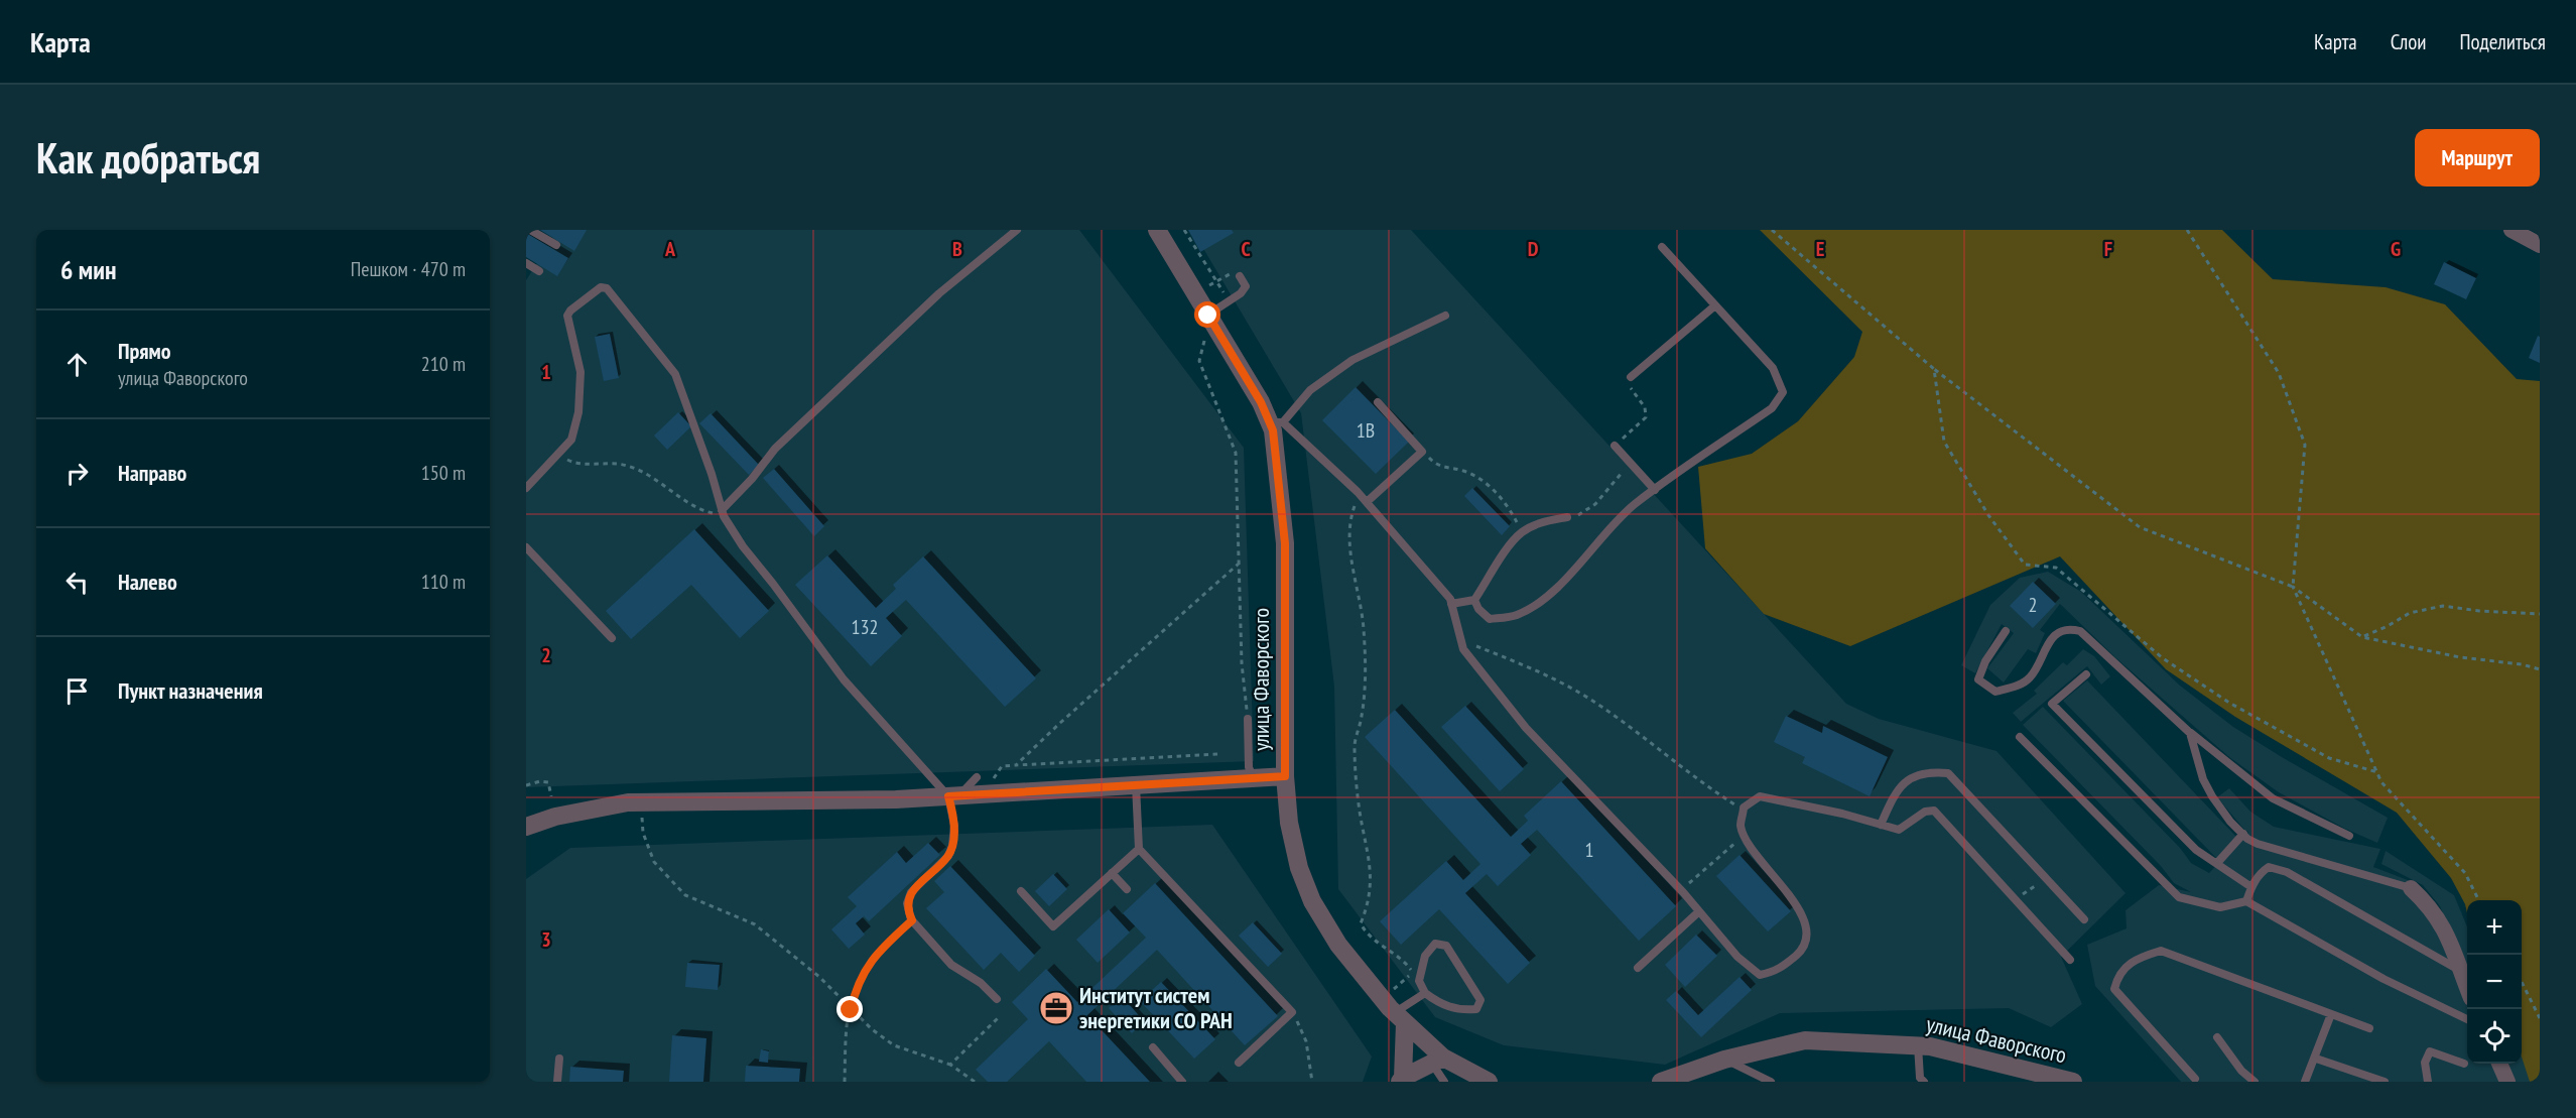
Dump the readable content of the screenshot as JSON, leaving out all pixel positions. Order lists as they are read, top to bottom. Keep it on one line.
{"streets":{"street":["улица Фаворского"]},"places":{"office":["Институт систем энергетики СО РАН"]},"house_numbers":["1В","2","132","1"],"page":{"header":"Карта","nav":["Карта","Слои","Поделиться"],"buttons":"Маршрут","title":"Как добраться","heading":["6 мин","Пешком · 470 m"],"list":[["Прямо","улица Фаворского","210 m"],["Направо","150 m"],["Налево","110 m"],"Пункт назначения"],"map_buttons":["+","−"]},"grid":{"columns":["A","B","C","D","E","F","G"],"rows":["1","2","3"]}}
